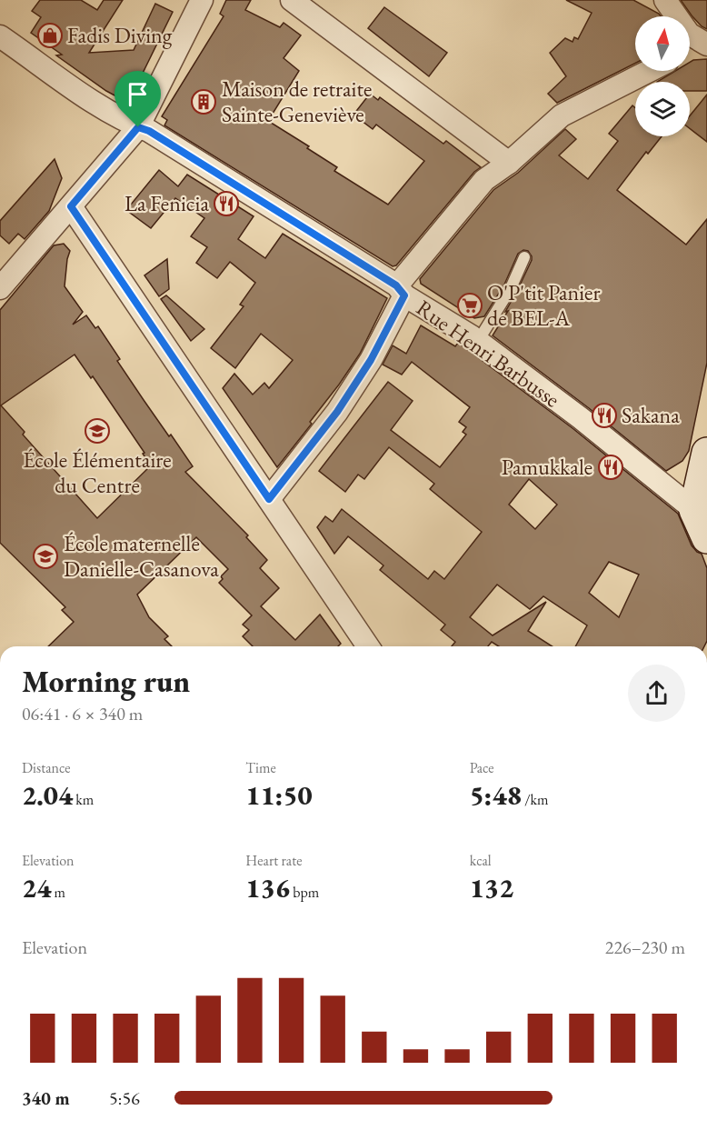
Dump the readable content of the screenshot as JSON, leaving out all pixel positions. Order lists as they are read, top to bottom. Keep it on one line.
{"streets":{"street":["Rue Henri Barbusse"]},"places":{"shop":["Fadis Diving"],"building":["Maison de retraite Sainte-Geneviève"],"restaurant":["La Fenicia","Sakana","Pamukkale"],"supermarket":["O'P'tit Panier de BEL-A"],"school or university":["École Élémentaire du Centre","École maternelle Danielle-Casanova"]},"north":"top","page":{"heading":["Morning run","06:41 · 6 × 340 m"],"stats":[["Distance","2.04 km"],["Time","11:50"],["Pace","5:48 /km"],["Elevation","24 m"],["Heart rate","136 bpm"],["kcal","132"]],"chart":["Elevation","226–230 m"],"list":[{"name":"340 m","note":"5:56"}]}}
